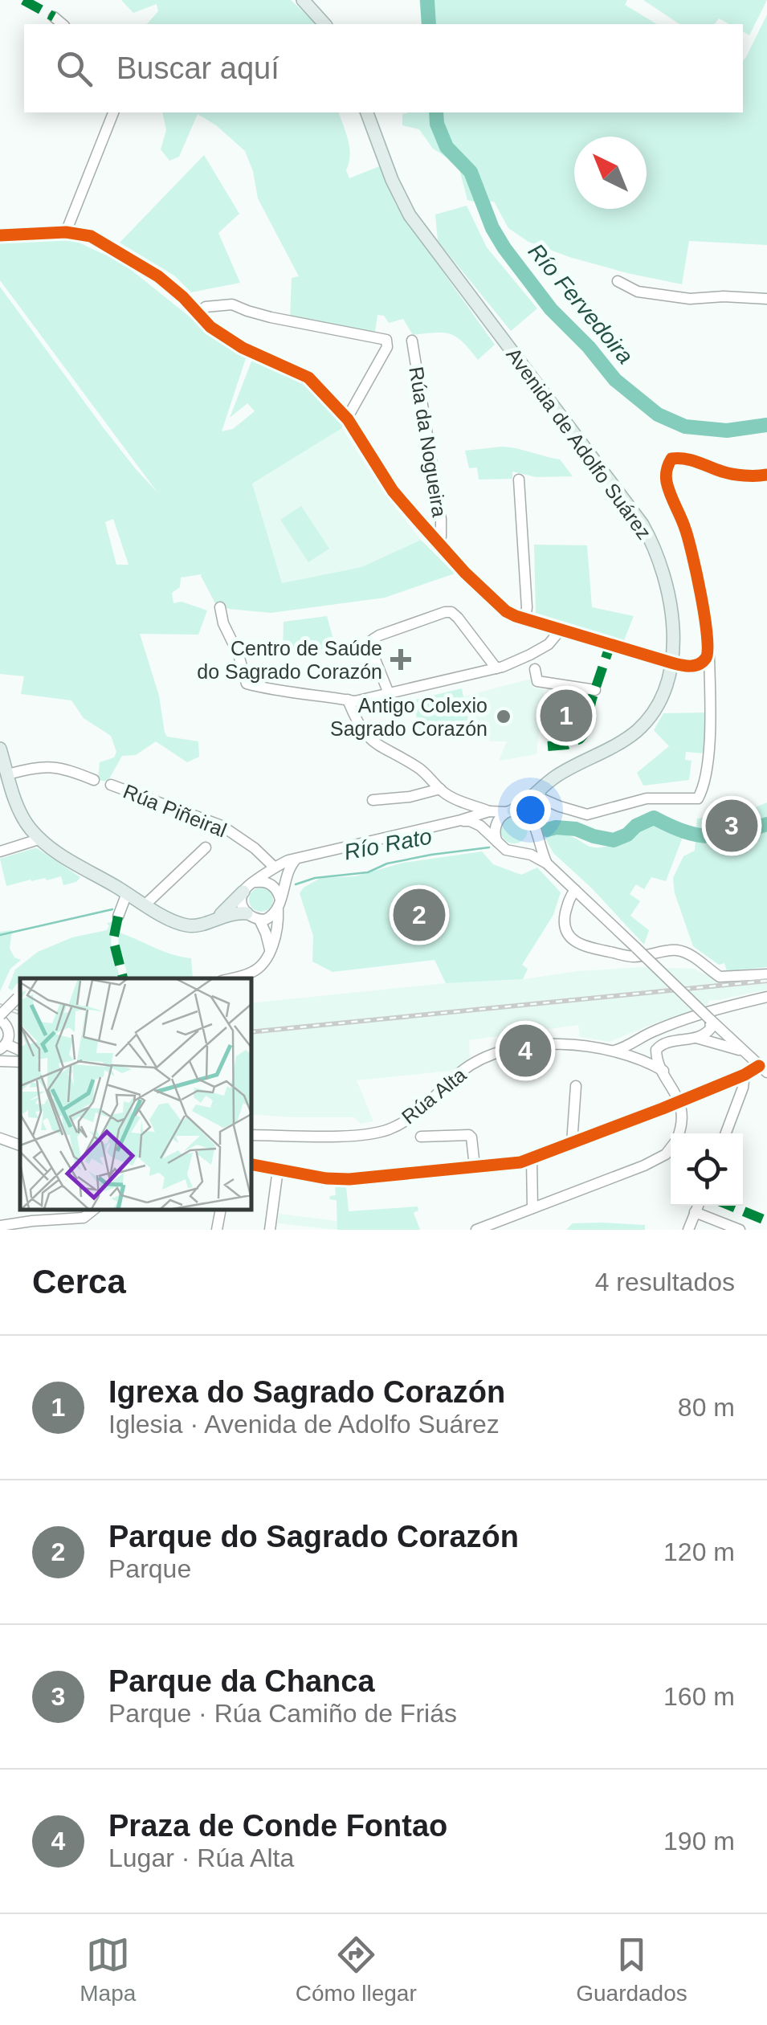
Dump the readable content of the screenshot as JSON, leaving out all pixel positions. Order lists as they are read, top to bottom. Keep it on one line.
{"streets":{"main road":["Avenida de Adolfo Suárez"],"street":["Rúa da Nogueira","Rúa Piñeiral","Rúa Alta"]},"water":["Río Fervedoira","Río Rato"],"places":{"health":["Centro de Saúde do Sagrado Corazón"],"other":["Antigo Colexio Sagrado Corazón"]},"north":"top left","page":{"search":"Buscar aquí","pins":["1","3","2","4"],"heading":["Cerca","4 resultados"],"list":[{"mark":"1","name":"Igrexa do Sagrado Corazón","note":"Iglesia · Avenida de Adolfo Suárez","value":"80 m"},{"mark":"2","name":"Parque do Sagrado Corazón","note":"Parque","value":"120 m"},{"mark":"3","name":"Parque da Chanca","note":"Parque · Rúa Camiño de Friás","value":"160 m"},{"mark":"4","name":"Praza de Conde Fontao","note":"Lugar · Rúa Alta","value":"190 m"}],"nav":["Mapa","Cómo llegar","Guardados"]}}
